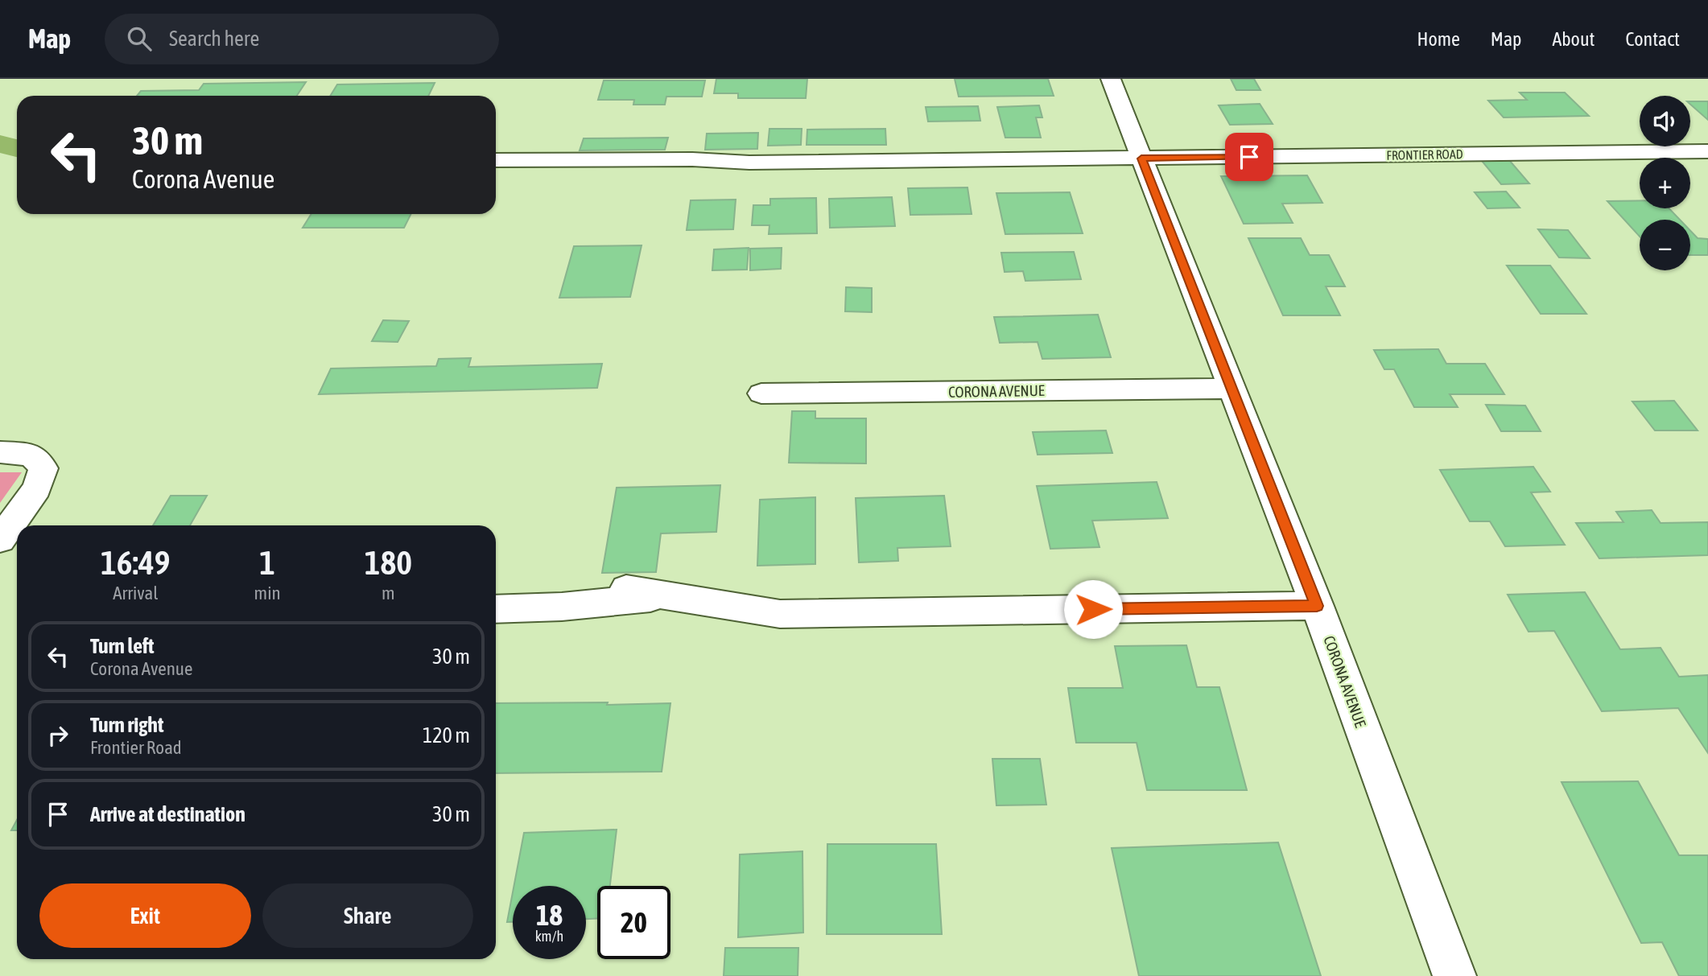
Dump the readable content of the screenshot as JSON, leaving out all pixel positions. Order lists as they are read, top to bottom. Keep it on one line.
{"streets":{"street":["FRONTIER ROAD","CORONA AVENUE"]},"crossings":[["FRONTIER ROAD","CORONA AVENUE"]],"page":{"header":"Map","search":"Search here","nav":["Home","Map","About","Contact"],"map_buttons":["+","−"],"turn":["30 m","Corona Avenue"],"eta":["16:49","Arrival","1","min","180","m"],"list":[{"name":"Turn left","note":"Corona Avenue","value":"30 m"},{"name":"Turn right","note":"Frontier Road","value":"120 m"},{"name":"Arrive at destination","value":"30 m"}],"buttons":["Exit","Share"],"speed":"18 km/h","limit":"20"}}
